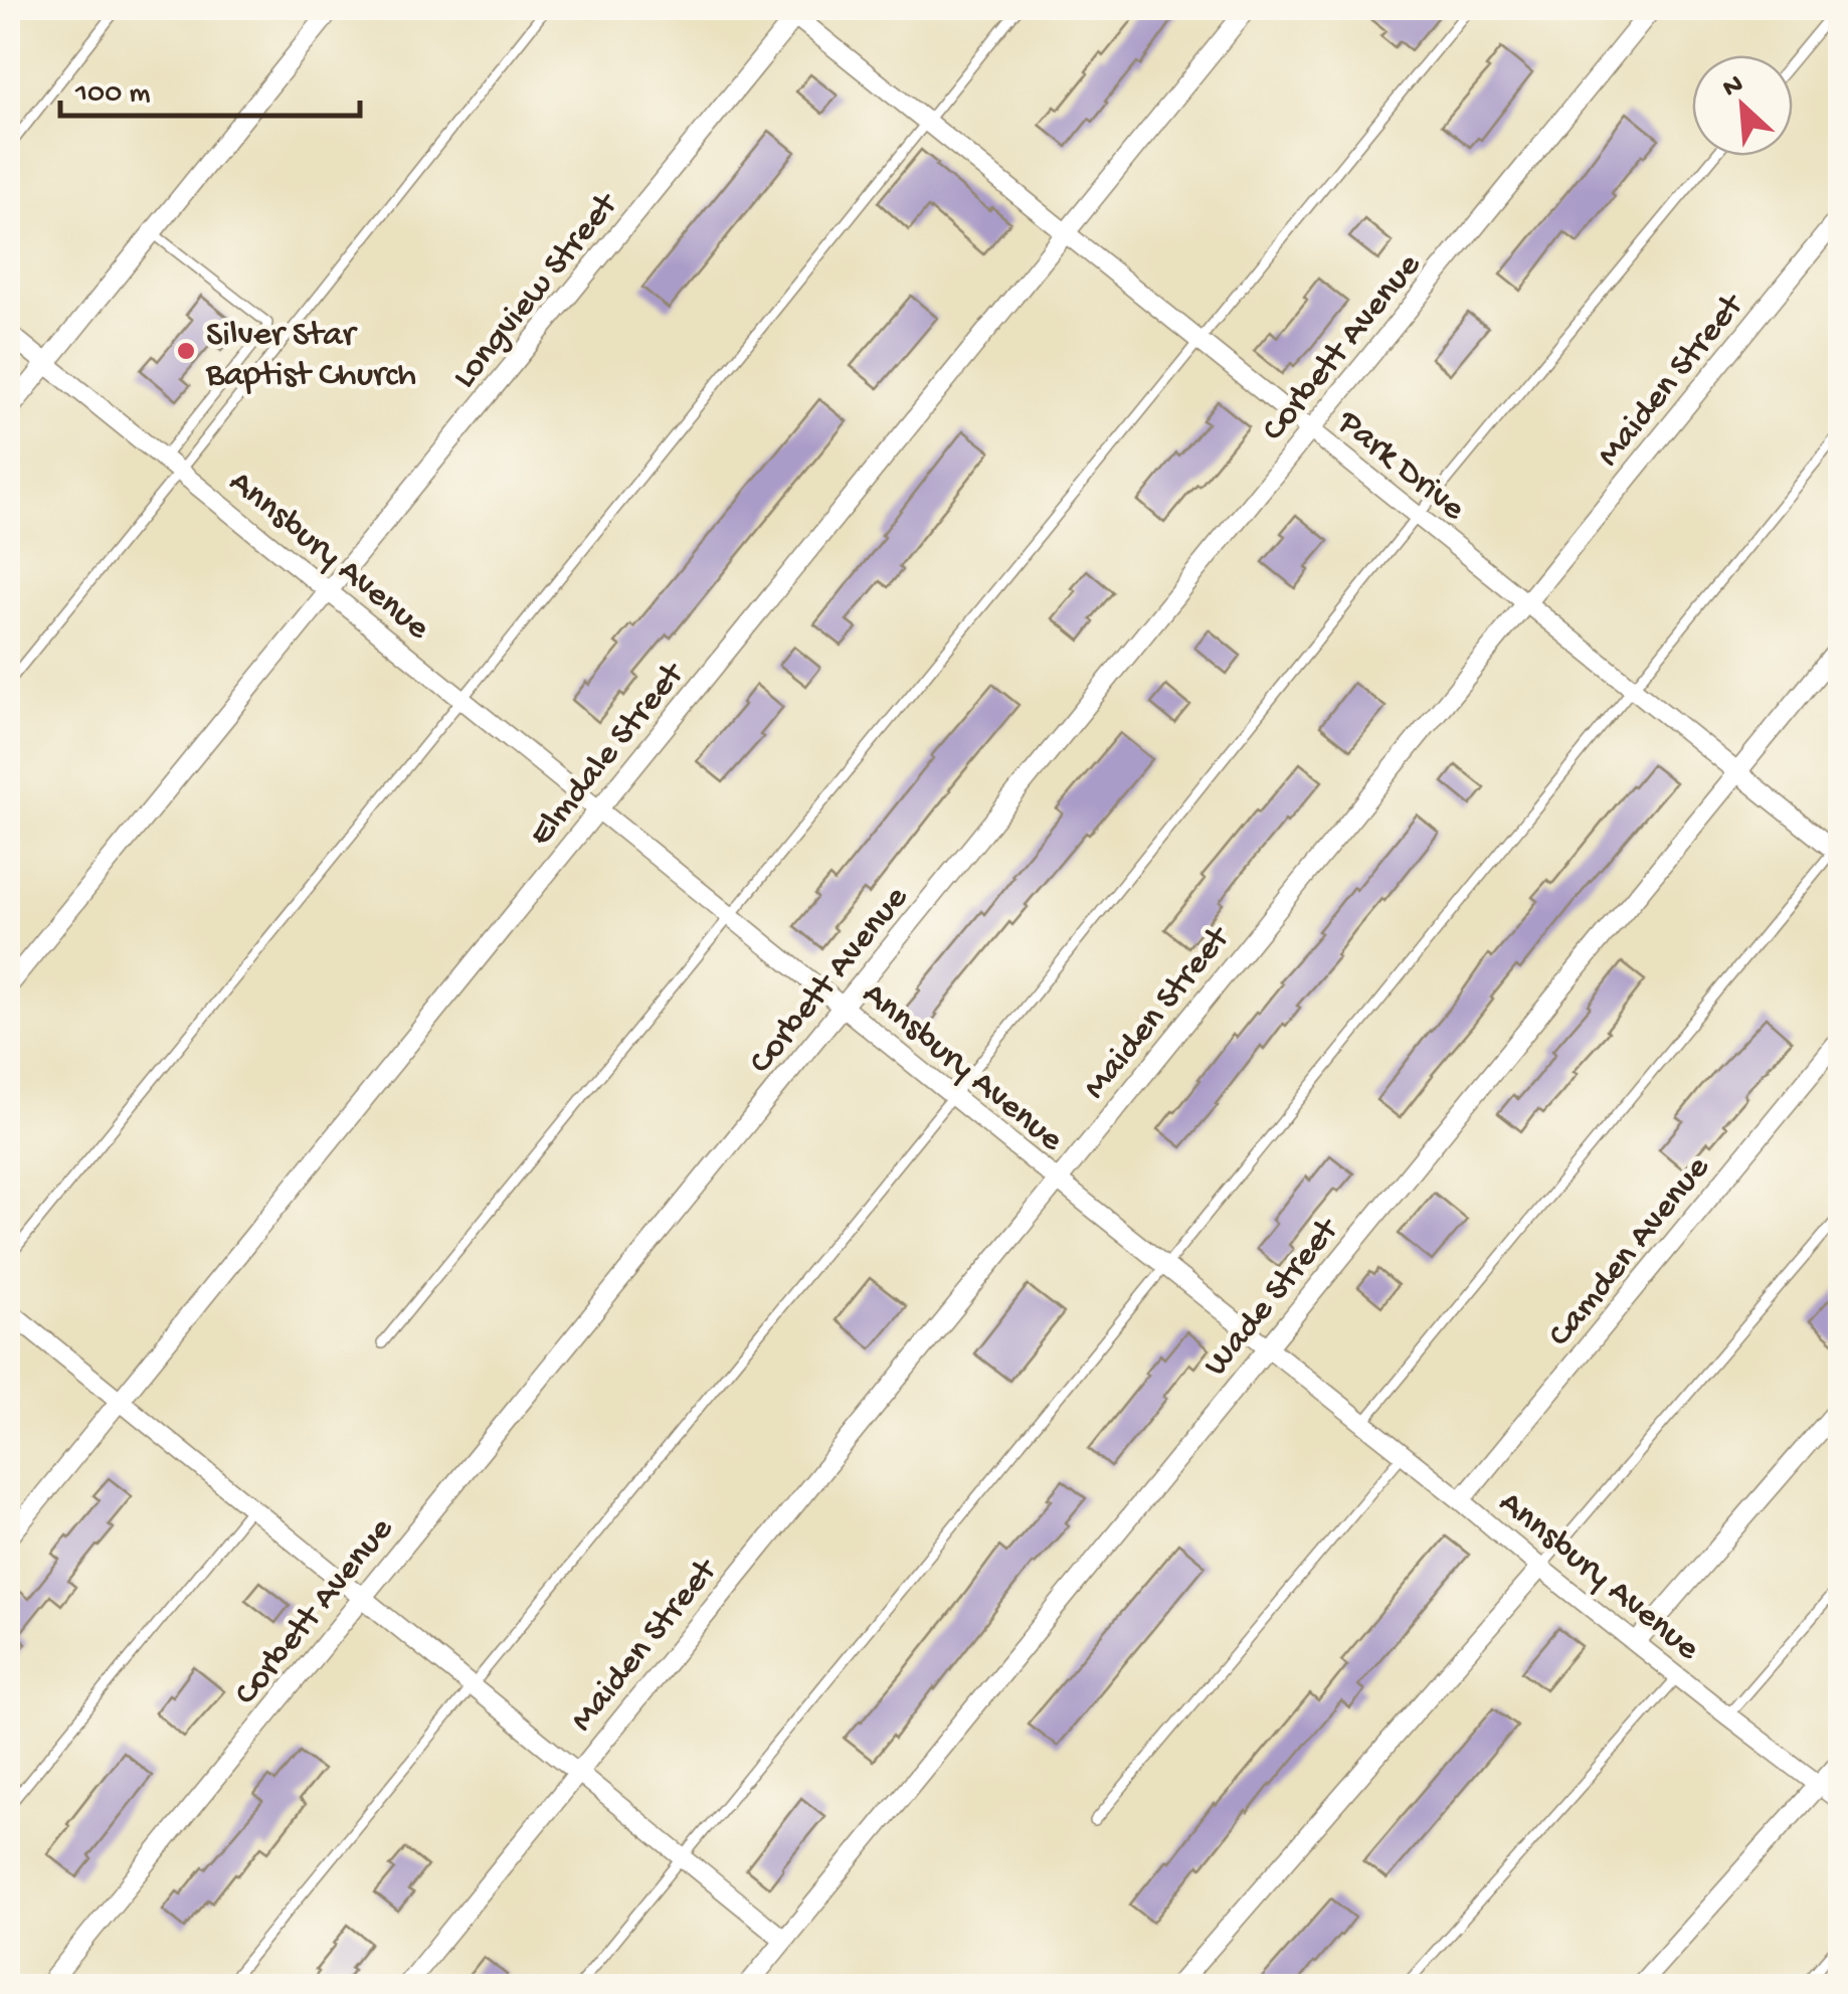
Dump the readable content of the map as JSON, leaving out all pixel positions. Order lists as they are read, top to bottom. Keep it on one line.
{"streets":{"street":["Longview Street","Corbett Avenue","Maiden Street","Park Drive","Annsbury Avenue","Elmdale Street","Camden Avenue","Wade Street"]},"crossings":[["Longview Street","Park Drive"],["Longview Street","Annsbury Avenue"],["Corbett Avenue","Park Drive"],["Corbett Avenue","Annsbury Avenue"],["Maiden Street","Park Drive"],["Maiden Street","Annsbury Avenue"],["Park Drive","Elmdale Street"],["Park Drive","Wade Street"],["Annsbury Avenue","Elmdale Street"],["Annsbury Avenue","Camden Avenue"],["Annsbury Avenue","Wade Street"]],"places":["Silver Star Baptist Church"],"scale_bar":"100 m","north":"top left"}
